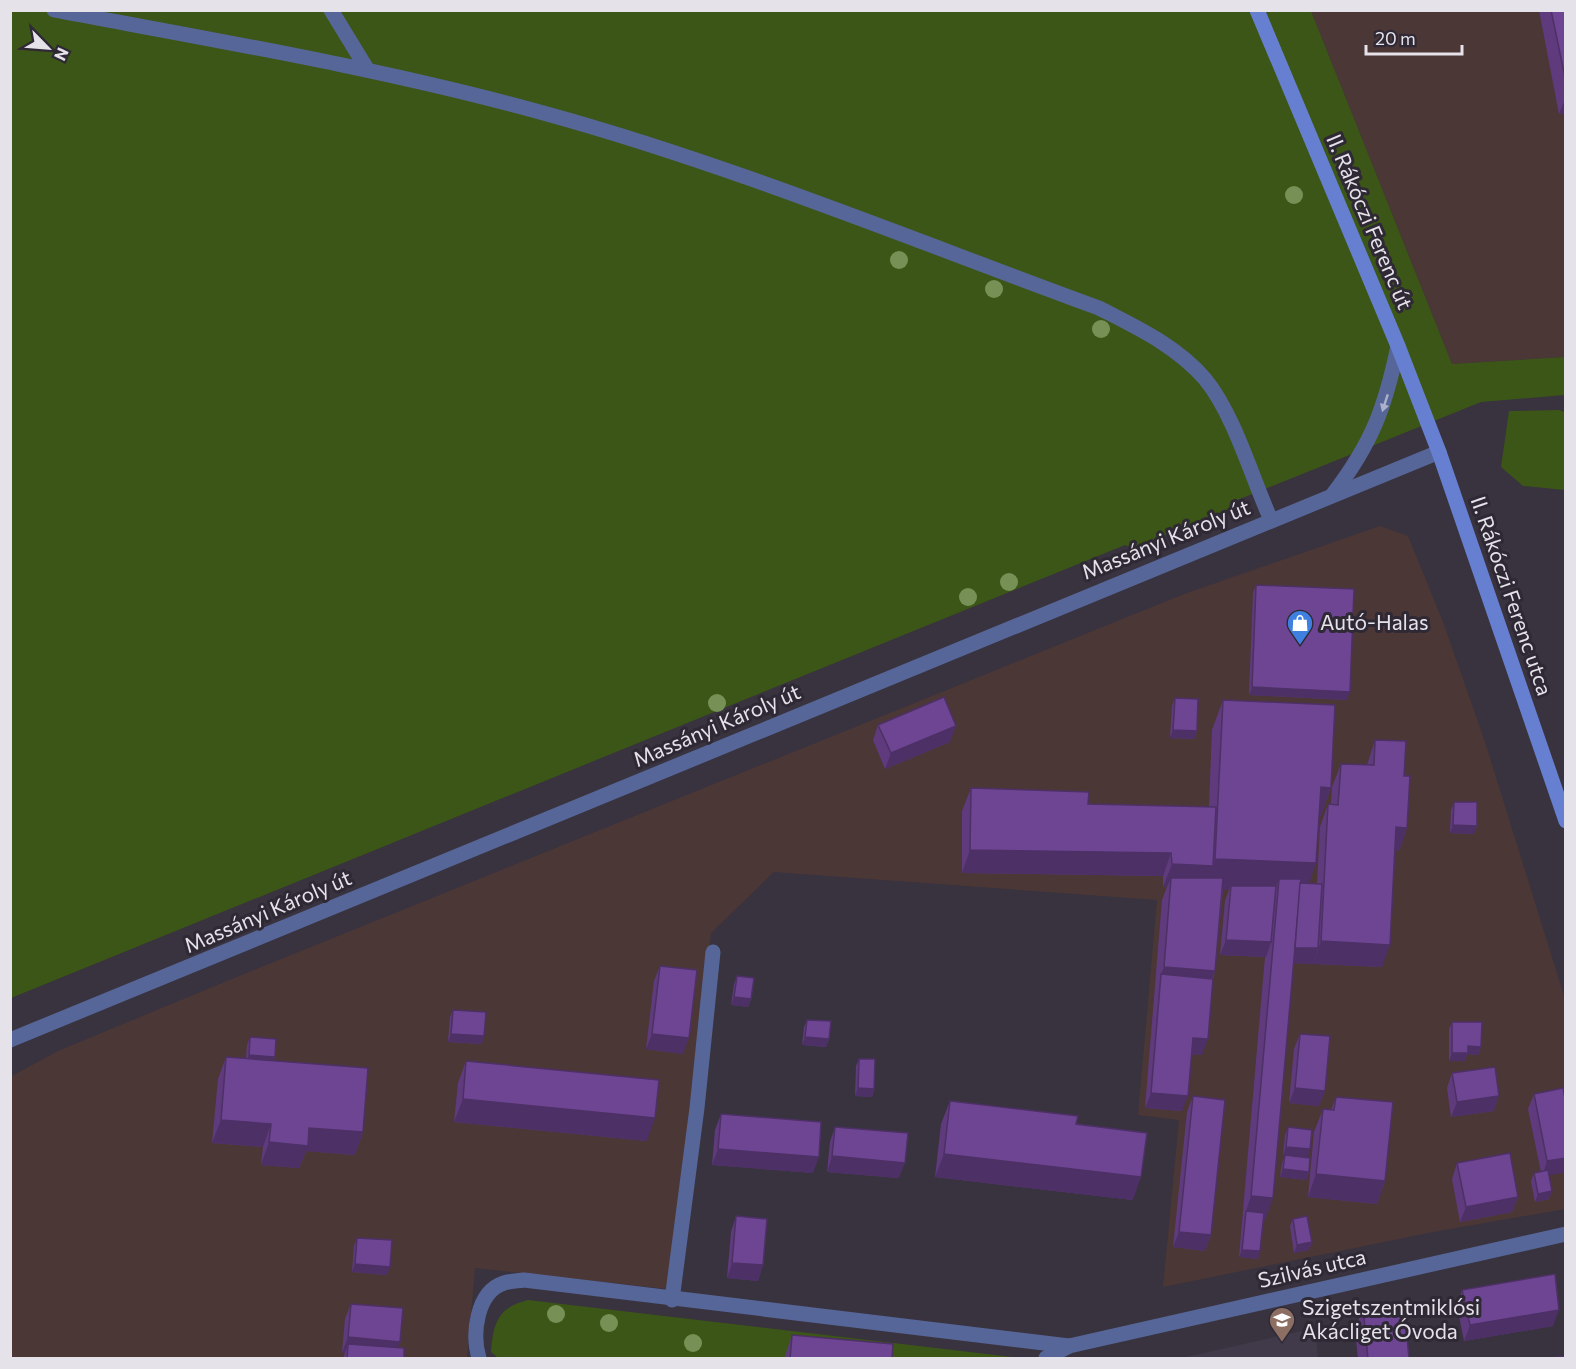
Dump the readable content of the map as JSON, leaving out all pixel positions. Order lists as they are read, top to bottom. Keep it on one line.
{"streets":{"main road":["II. Rákóczi Ferenc út","II. Rákóczi Ferenc utca"],"street":["Massányi Károly út","Szilvás utca"]},"crossings":[["II. Rákóczi Ferenc út","Massányi Károly út"],["II. Rákóczi Ferenc út","II. Rákóczi Ferenc utca"],["Massányi Károly út","II. Rákóczi Ferenc utca"]],"places":{"shop":["Autó-Halas"],"school or university":["Szigetszentmiklósi Akácliget Óvoda"]},"scale_bar":"20 m","north":"bottom right"}
